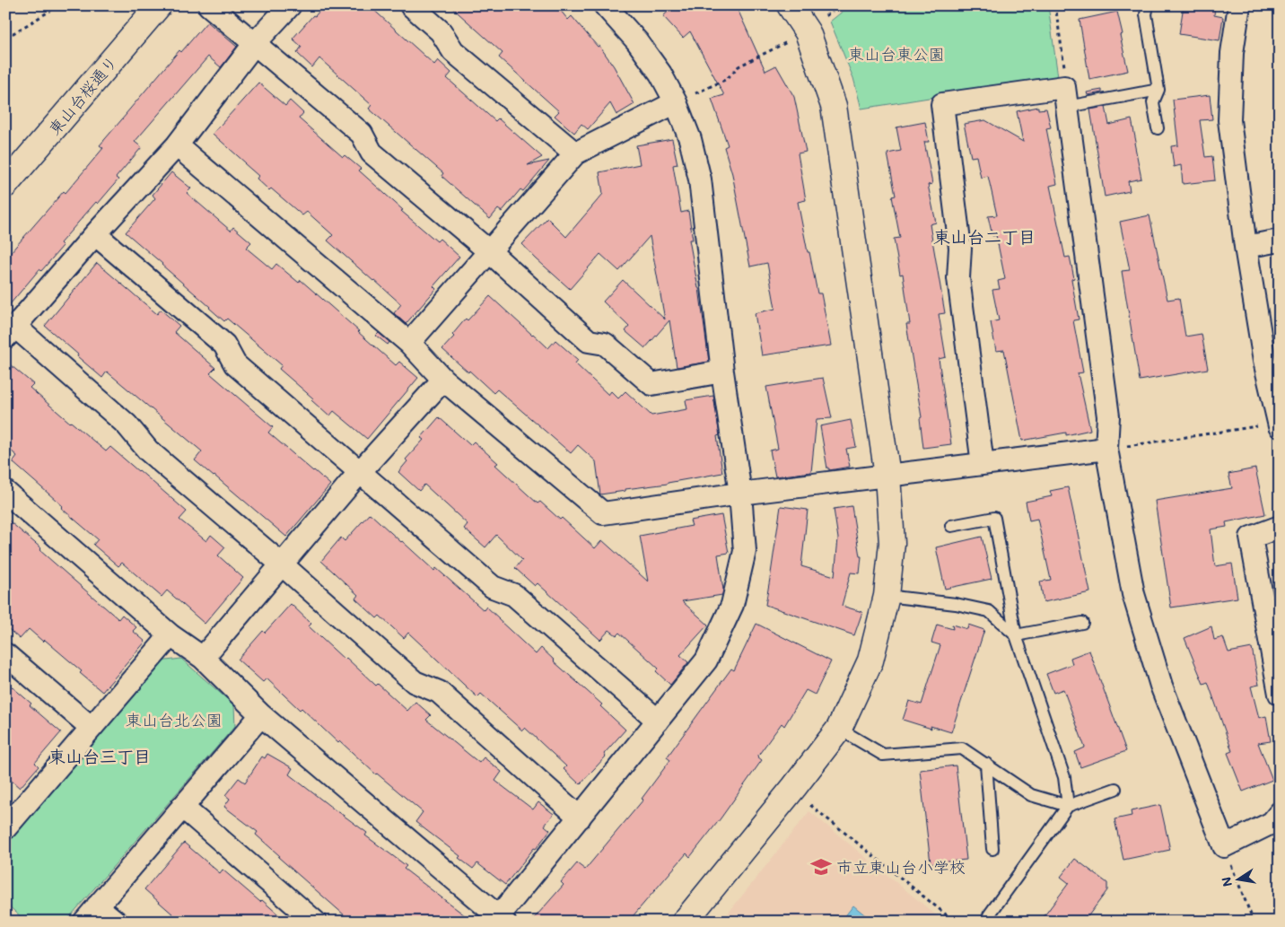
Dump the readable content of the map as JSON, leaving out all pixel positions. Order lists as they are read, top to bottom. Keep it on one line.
{"streets":{"street":["東山台桜通り"]},"districts":["東山台二丁目","東山台三丁目"],"parks":["東山台東公園","東山台北公園"],"places":{"school or university":["市立東山台小学校"]},"north":"left"}
